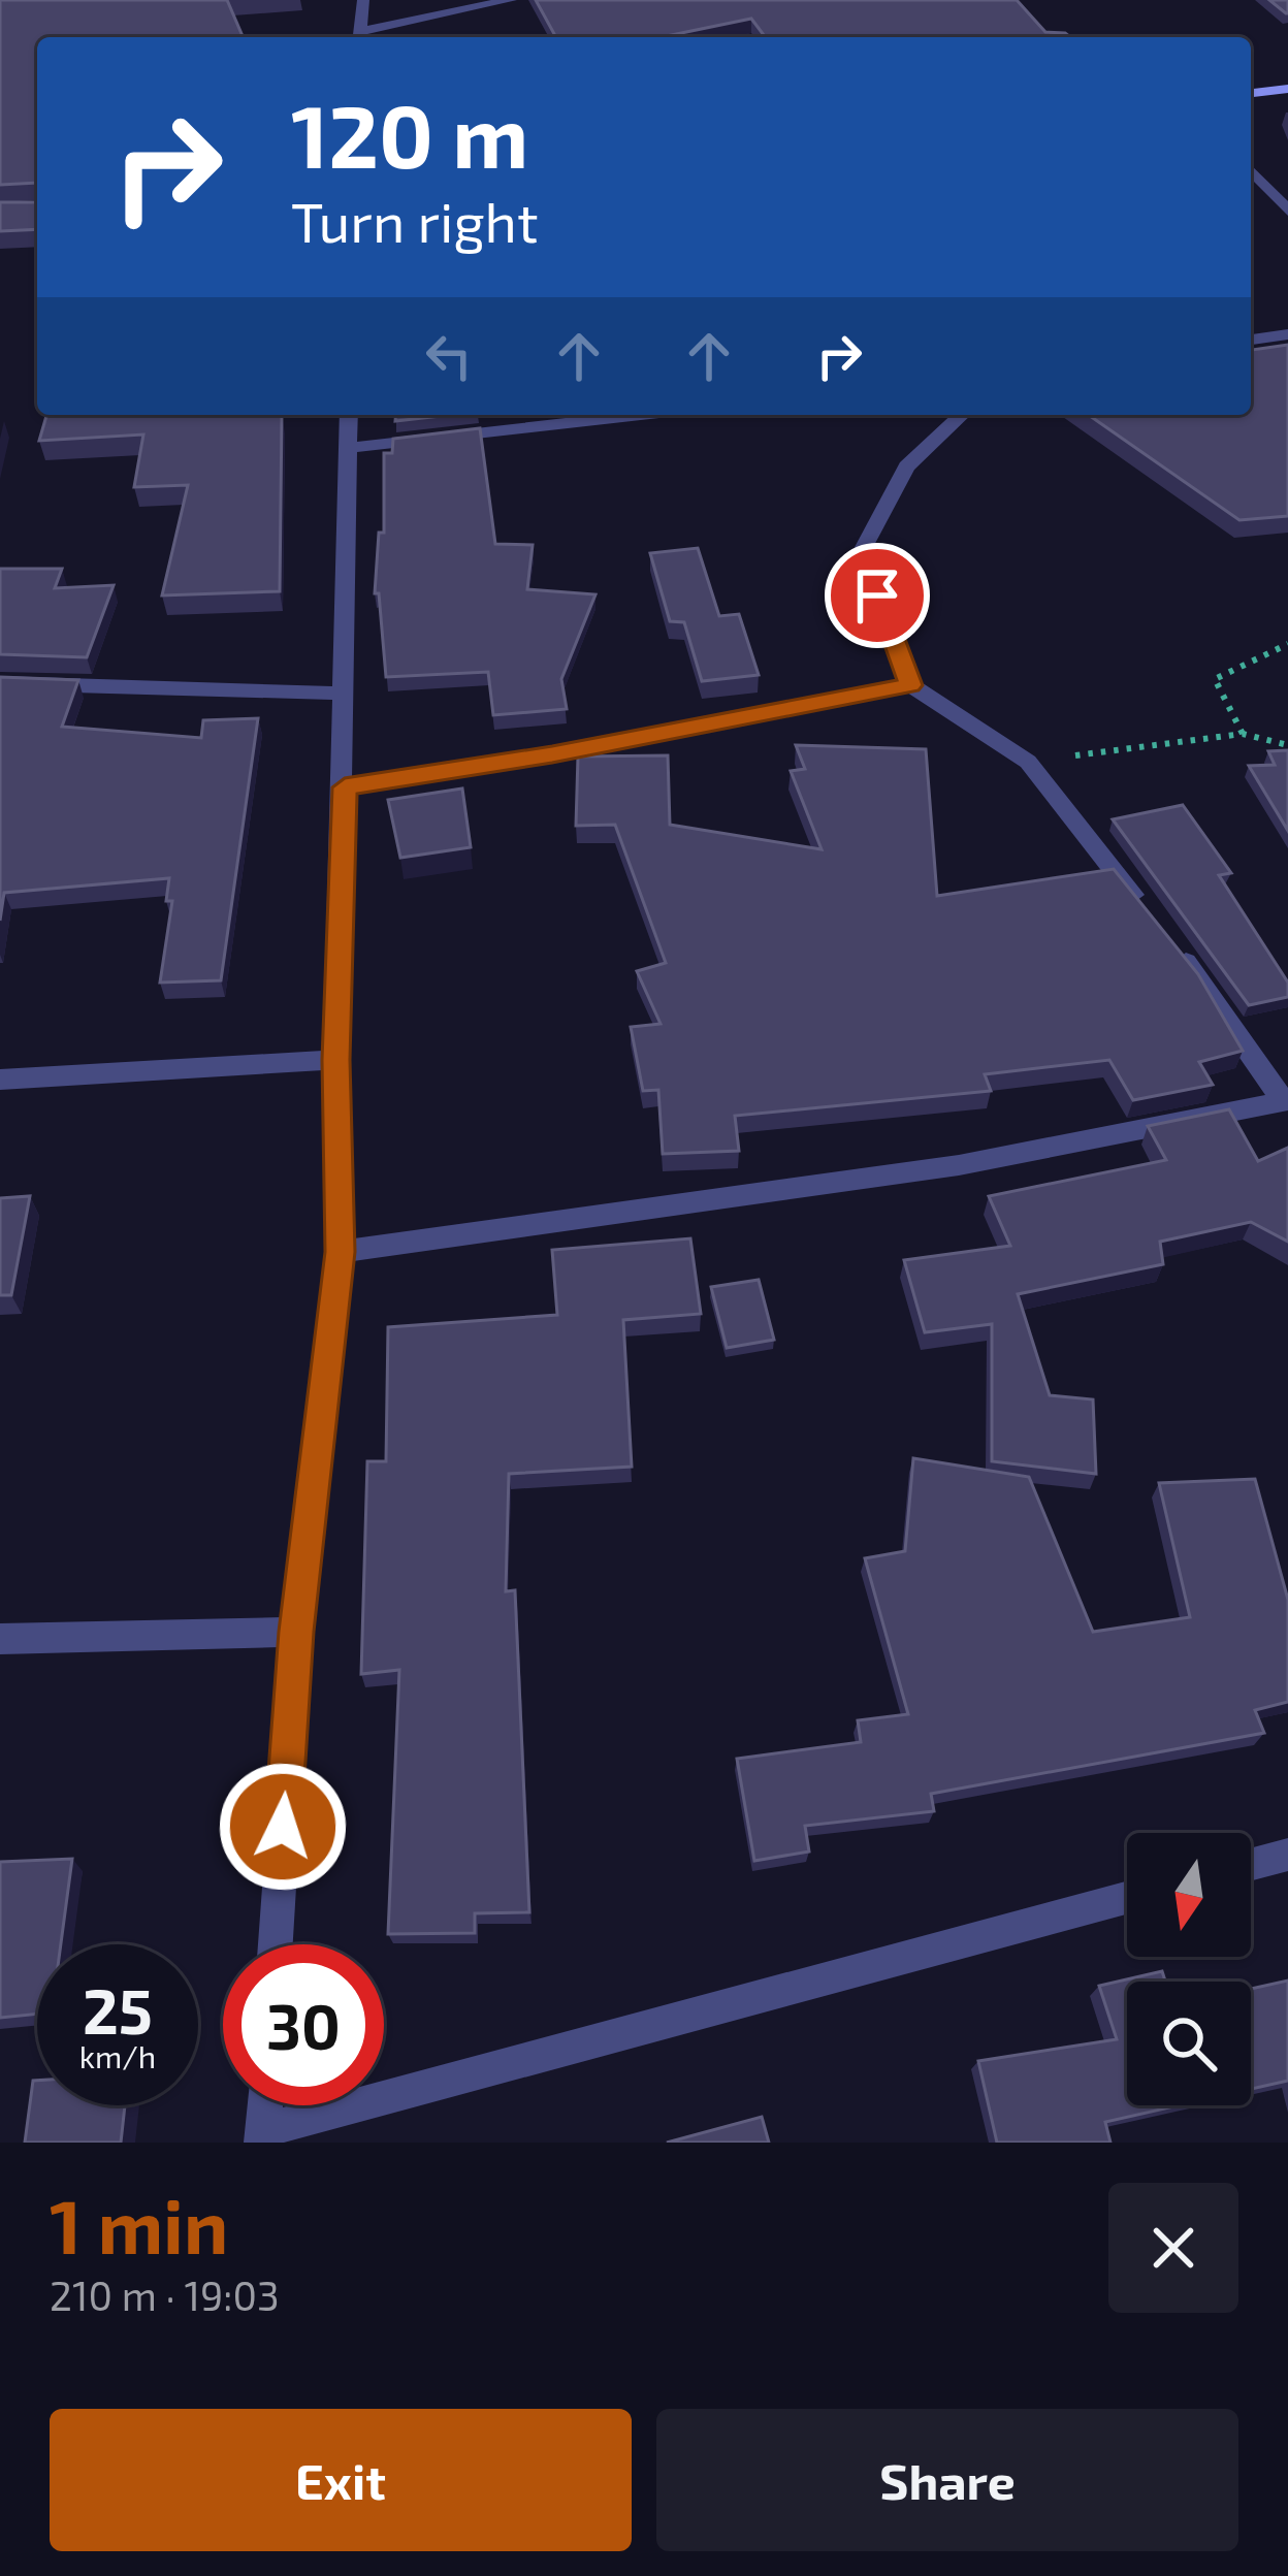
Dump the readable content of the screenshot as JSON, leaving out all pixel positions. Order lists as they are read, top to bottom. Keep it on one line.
{"north":"bottom","page":{"turn":["120 m","Turn right"],"speed":"25 km/h","limit":"30","heading":["1 min","210 m · 19:03"],"buttons":["Exit","Share"]}}
